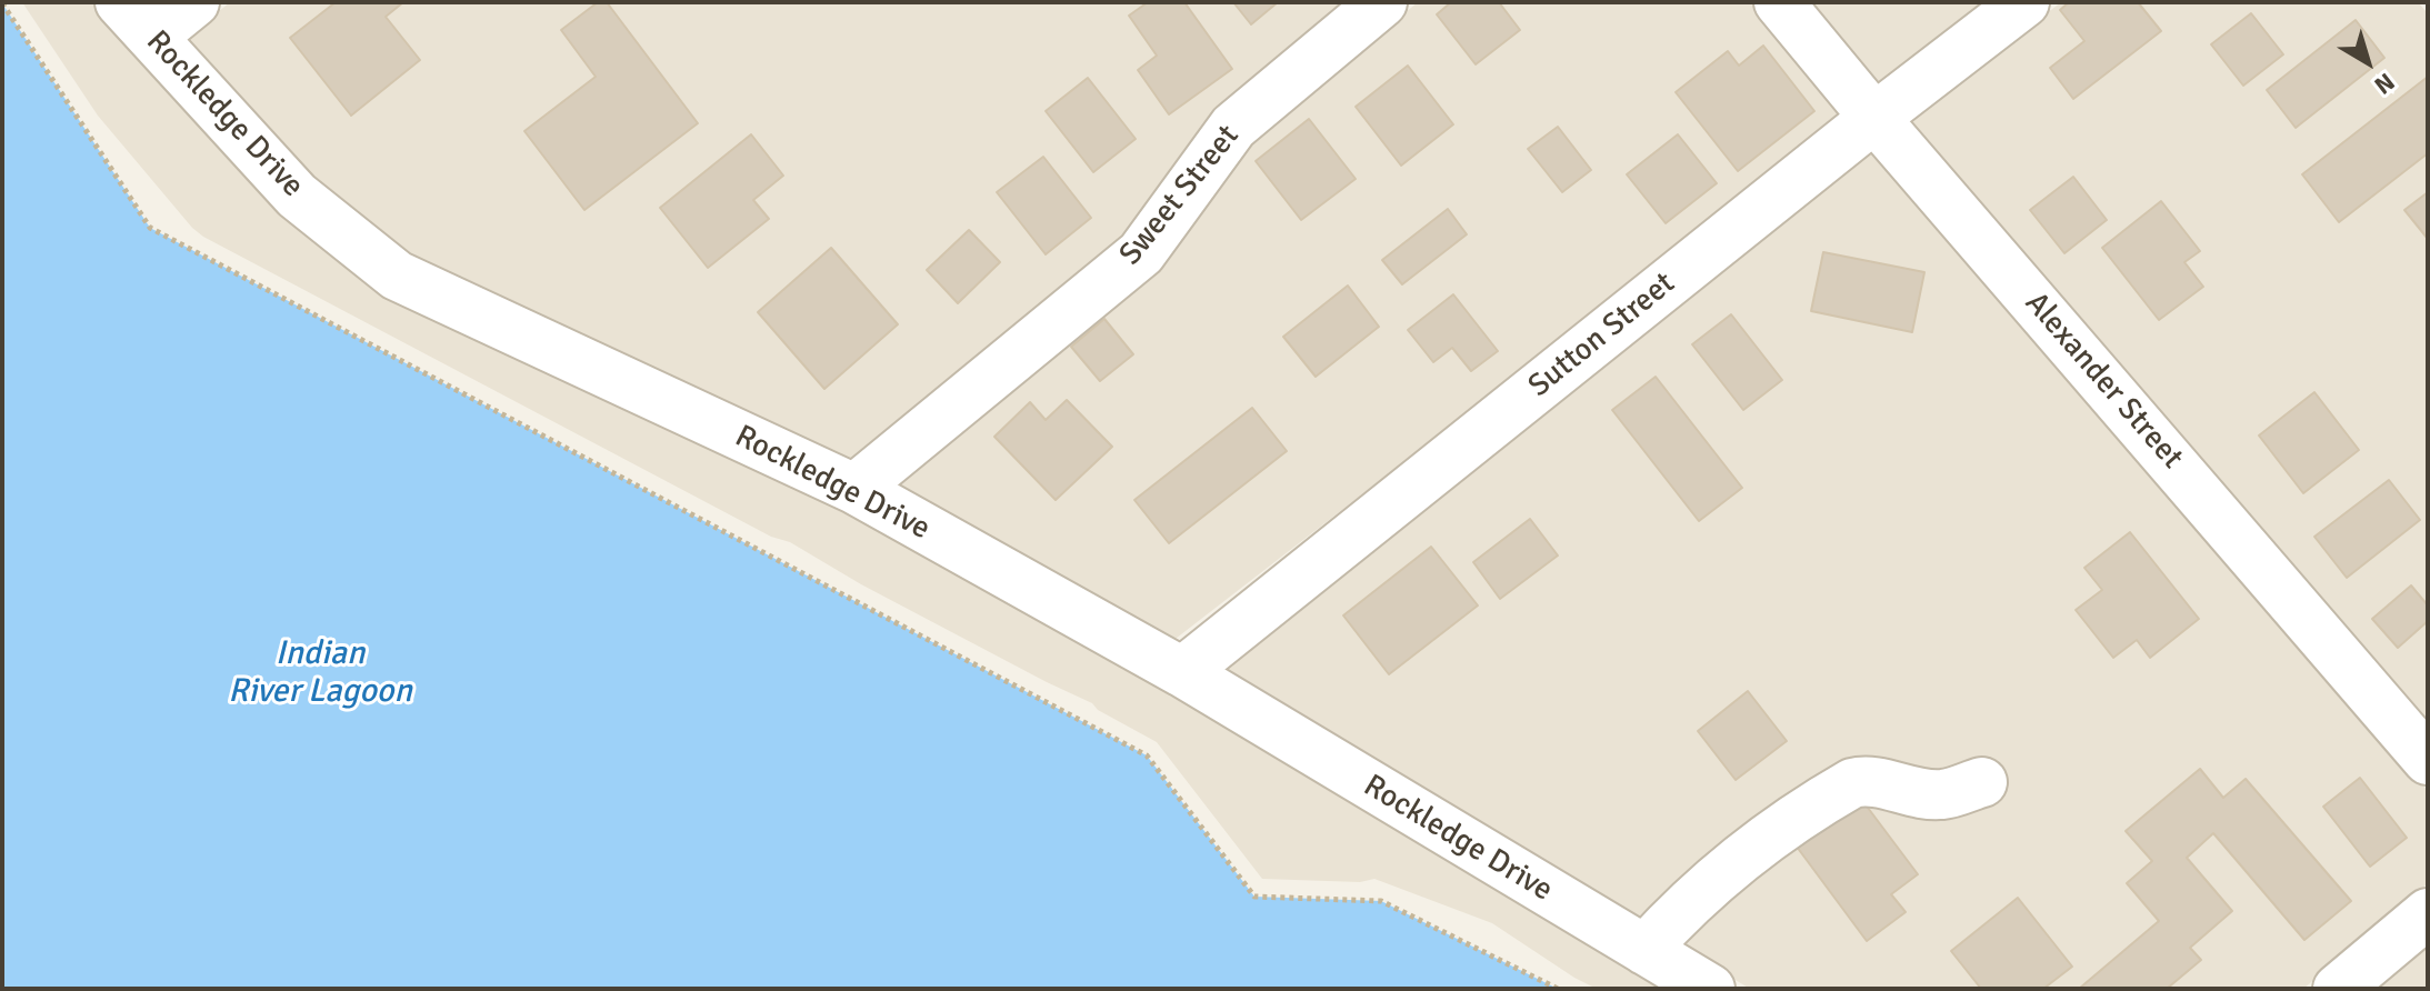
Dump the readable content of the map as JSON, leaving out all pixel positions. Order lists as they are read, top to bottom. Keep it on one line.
{"streets":{"street":["Rockledge Drive","Sweet Street","Sutton Street","Alexander Street"]},"crossings":[["Rockledge Drive","Sweet Street"],["Rockledge Drive","Sutton Street"],["Sutton Street","Alexander Street"]],"water":["Indian River Lagoon"],"north":"bottom right"}
